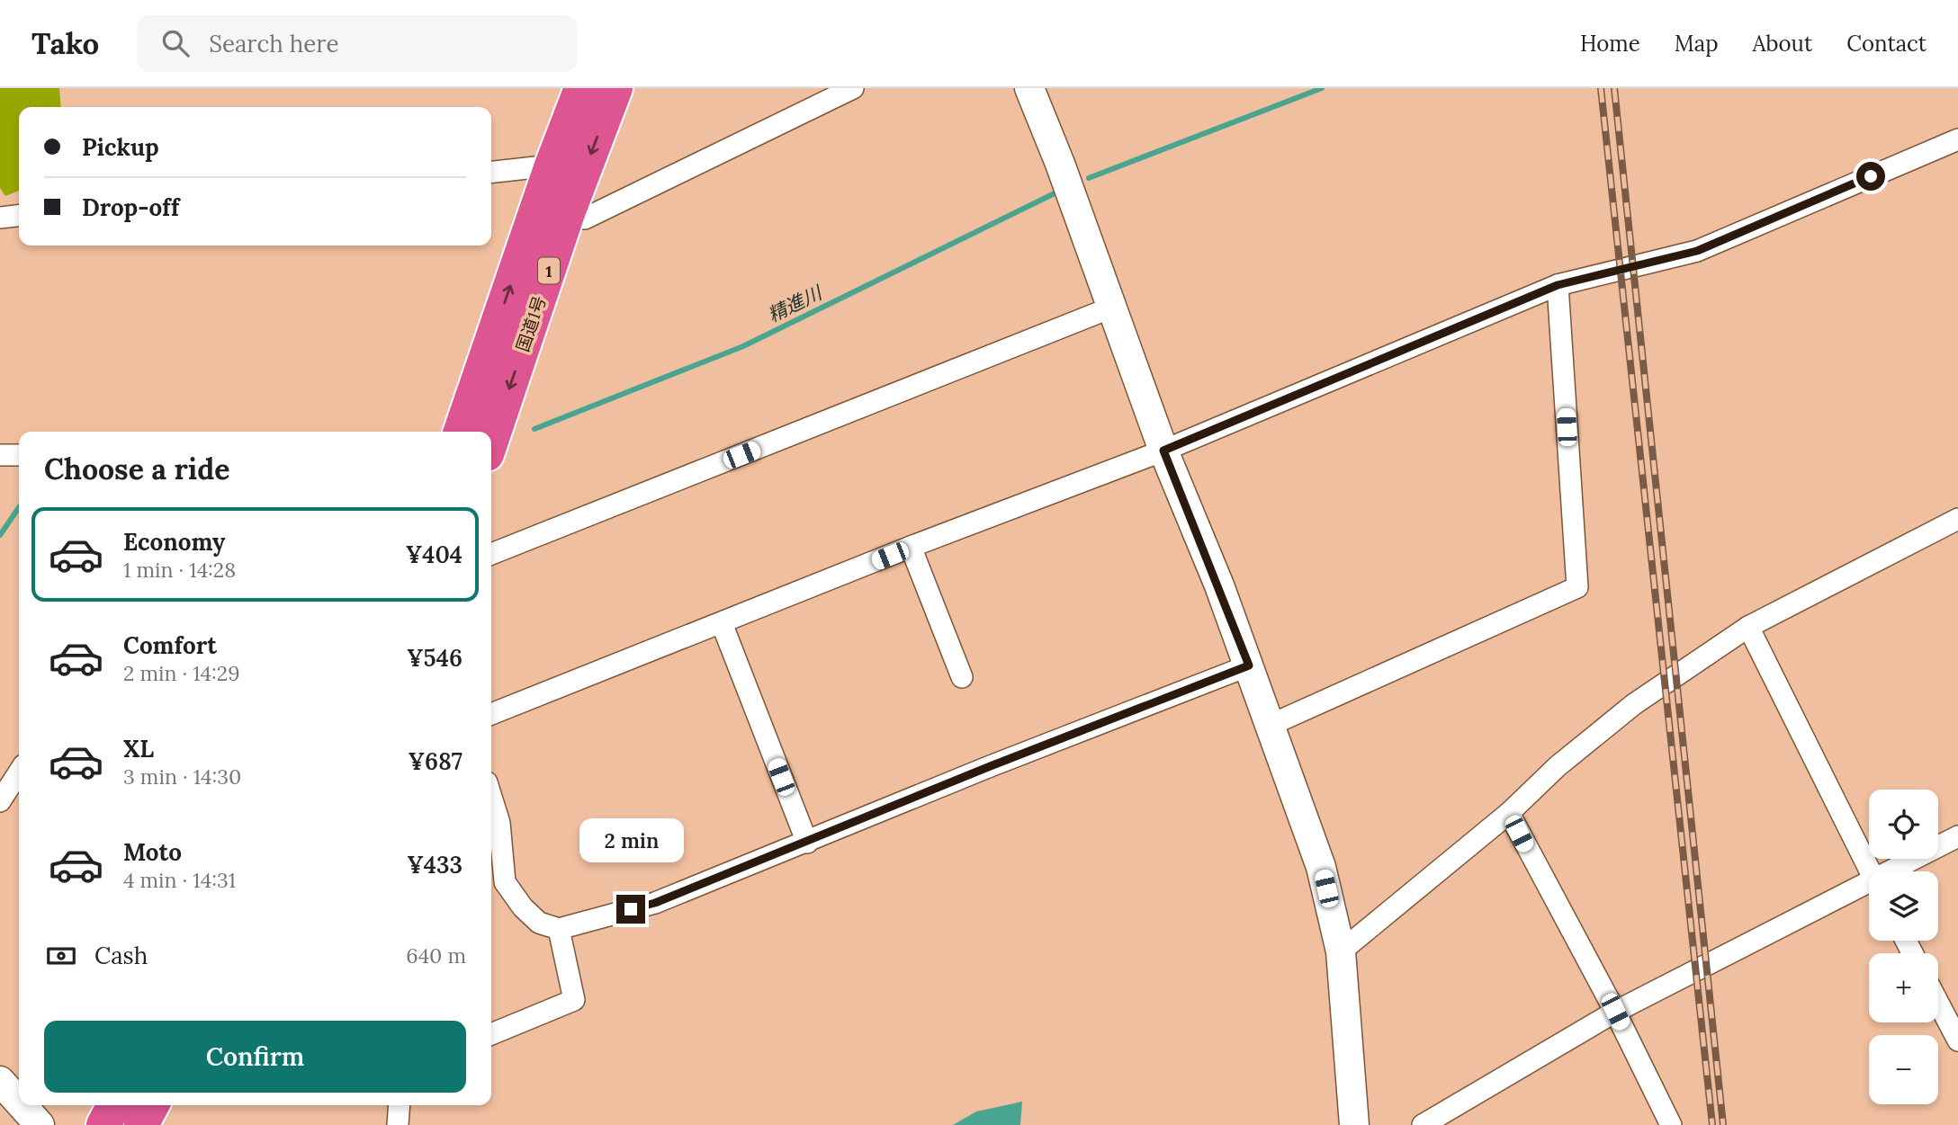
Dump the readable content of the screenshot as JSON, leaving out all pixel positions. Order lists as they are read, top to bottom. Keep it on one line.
{"streets":{"highway":["1","国道1号"]},"water":["精進川"],"page":{"header":"Tako","search":"Search here","nav":["Home","Map","About","Contact"],"banner":["Pickup","Drop-off"],"heading":"Choose a ride","list":[{"name":"Economy","note":"1 min · 14:28","value":"¥404"},{"name":"Comfort","note":"2 min · 14:29","value":"¥546"},{"name":"XL","note":"3 min · 14:30","value":"¥687"},{"name":"Moto","note":"4 min · 14:31","value":"¥433"}],"map_buttons":["+","−"],"bubble":"2 min","pay":["Cash","640 m"],"buttons":"Confirm"}}
